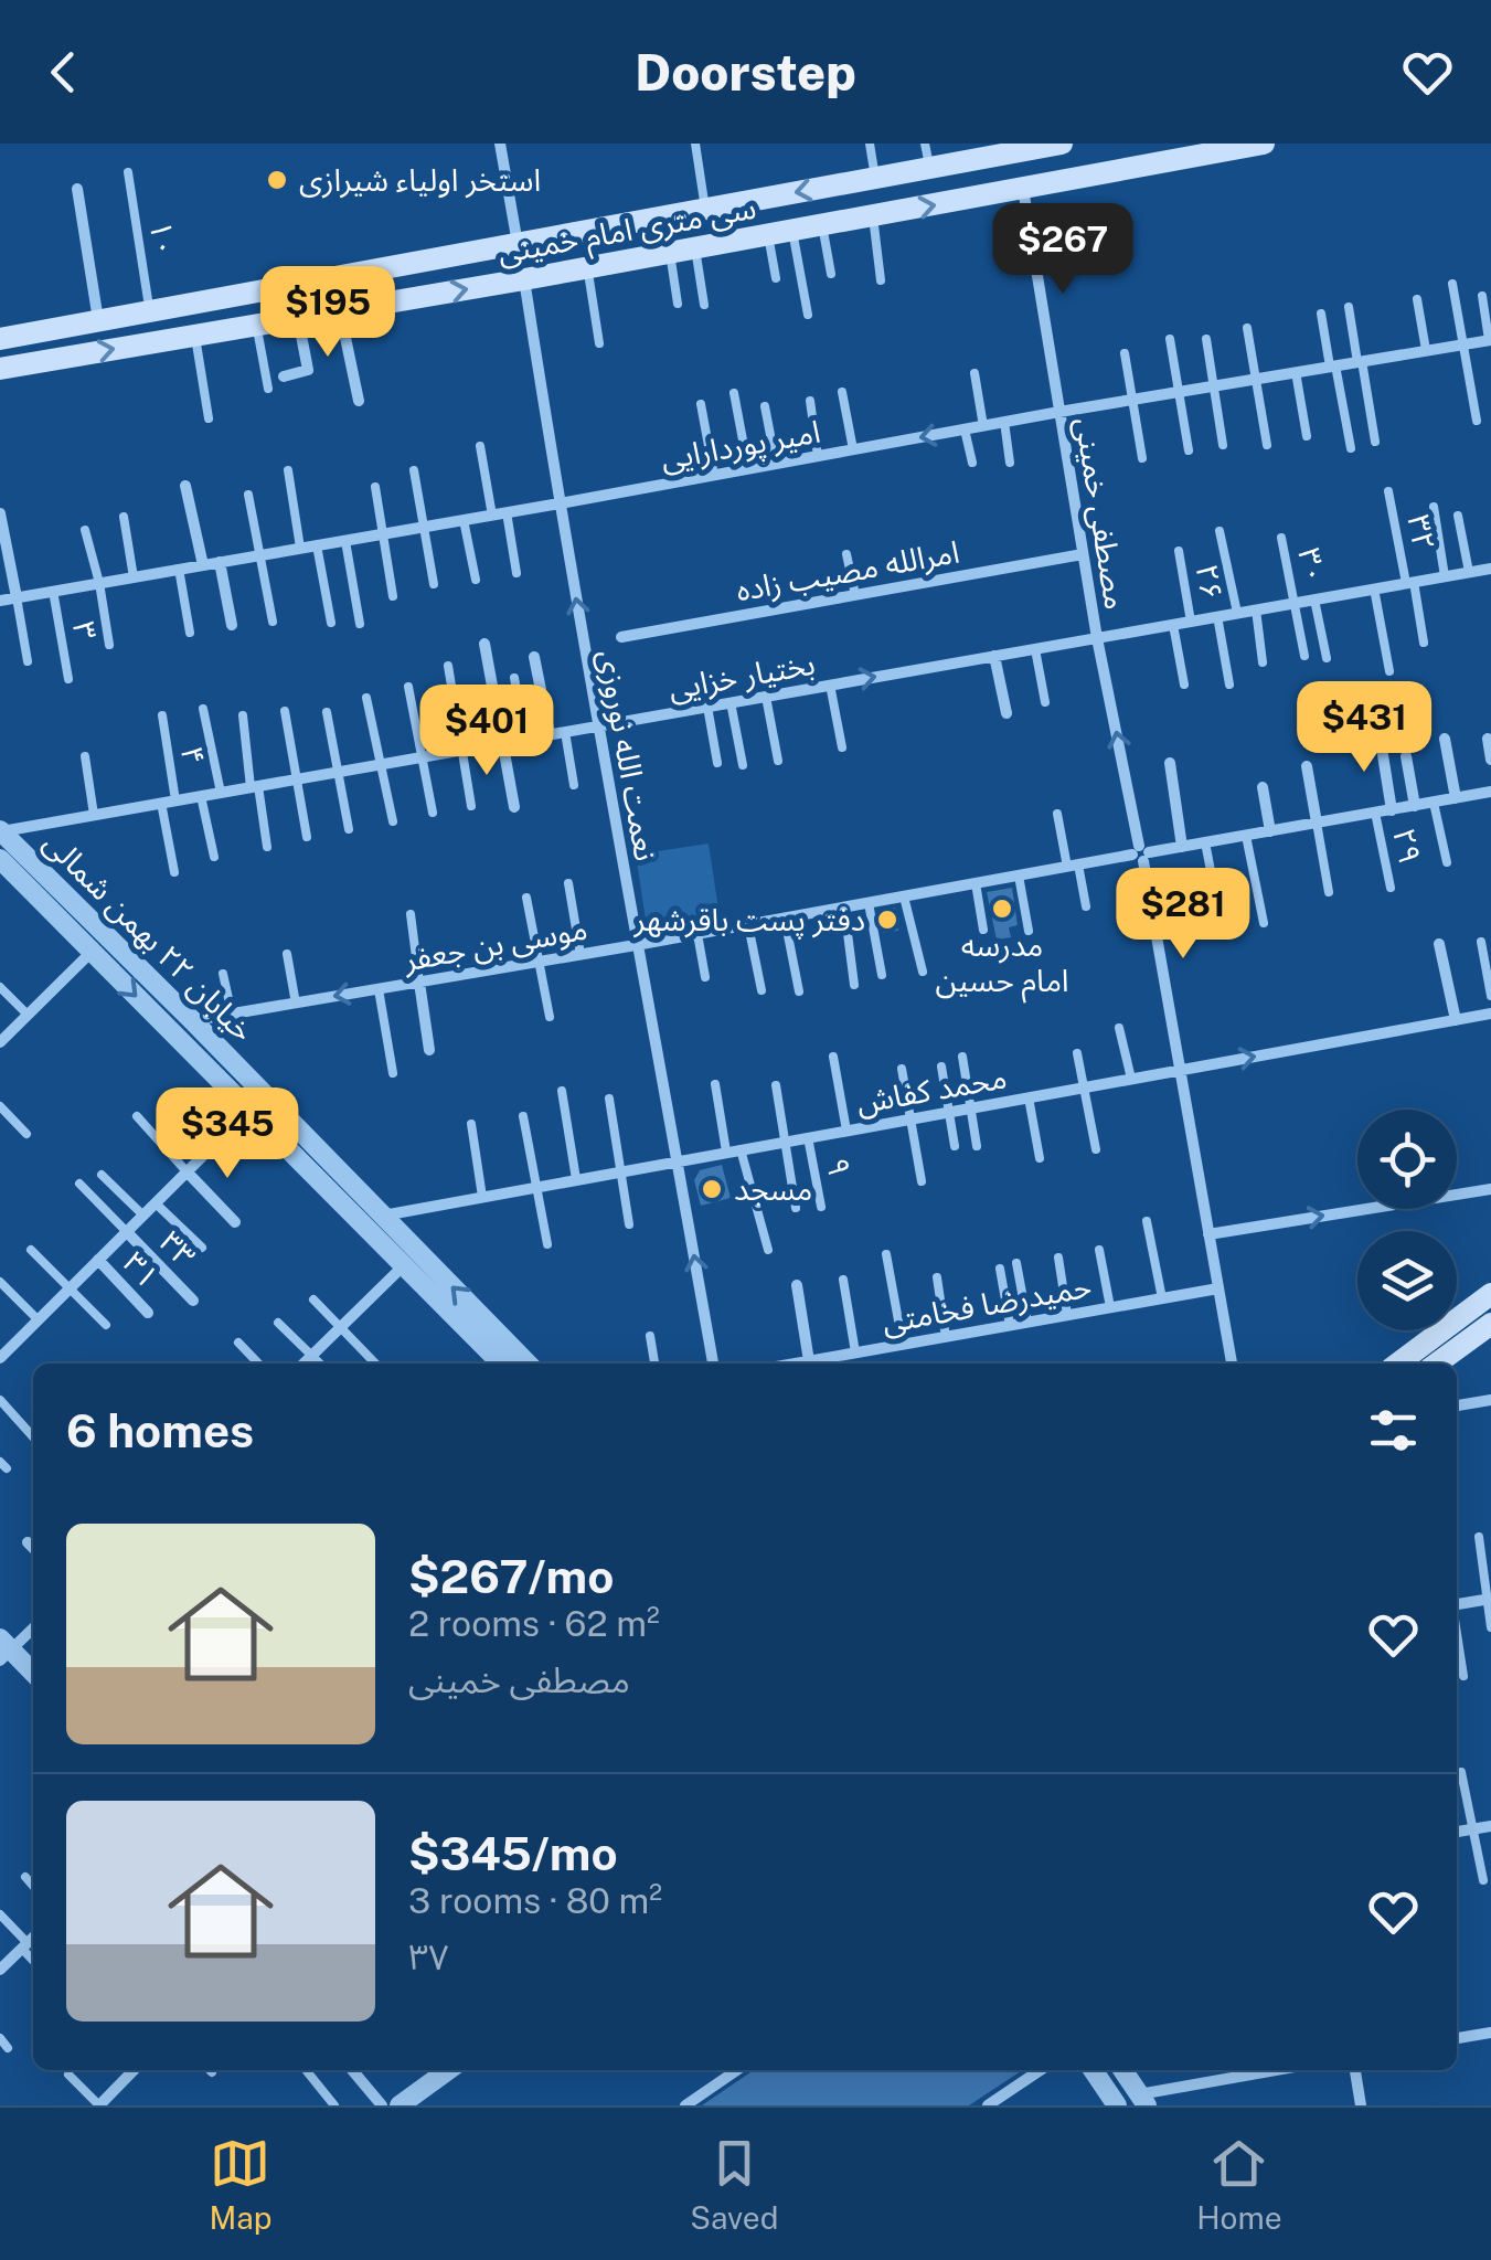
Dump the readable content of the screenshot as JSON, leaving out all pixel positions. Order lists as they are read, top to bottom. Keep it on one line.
{"streets":{"main road":["سی متری امام خمینی"],"street":["امیر پوردارایی","مصطفی خمینی","امرالله مصیب زاده","بختیار خزایی","نعمت الله نوروزی","خیابان ۲۲ بهمن شمالی","موسی بن جعفر","محمد کفاش","۳۳","۳۱","حمیدرضا فخامتی"],"lane":["۱۰","۳۲","۳۰","۲۶","۳","۴","۲۹","۹"]},"crossings":[["سی متری امام خمینی","۱۰"],["سی متری امام خمینی","مصطفی خمینی"],["سی متری امام خمینی","نعمت الله نوروزی"],["امیر پوردارایی","مصطفی خمینی"],["امیر پوردارایی","۳"],["امیر پوردارایی","نعمت الله نوروزی"],["مصطفی خمینی","امرالله مصیب زاده"],["مصطفی خمینی","بختیار خزایی"],["مصطفی خمینی","موسی بن جعفر"],["مصطفی خمینی","محمد کفاش"],["مصطفی خمینی","حمیدرضا فخامتی"],["۳۲","بختیار خزایی"],["۳۰","بختیار خزایی"],["۲۶","بختیار خزایی"],["بختیار خزایی","۴"],["بختیار خزایی","نعمت الله نوروزی"],["بختیار خزایی","خیابان ۲۲ بهمن شمالی"],["نعمت الله نوروزی","موسی بن جعفر"],["نعمت الله نوروزی","محمد کفاش"],["۲۹","موسی بن جعفر"],["خیابان ۲۲ بهمن شمالی","موسی بن جعفر"],["خیابان ۲۲ بهمن شمالی","محمد کفاش"],["محمد کفاش","۹"]],"places":["استخر اولیاء شیرازی","مدرسه امام حسین","دفتر پست باقرشهر","مسجد"],"page":{"header":"Doorstep","price":["$267","$195","$431","$401","$281","$345"],"heading":"6 homes","list":[{"name":"$267/mo","note":"2 rooms · 62 m² · مصطفی خمینی"},{"name":"$345/mo","note":"3 rooms · 80 m² · ۳۷"}],"tabs":["Map","Saved","Home"]}}
